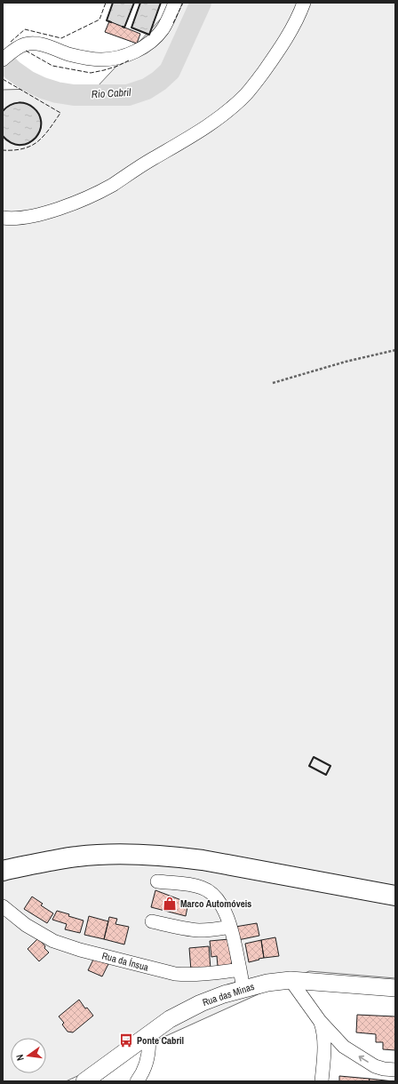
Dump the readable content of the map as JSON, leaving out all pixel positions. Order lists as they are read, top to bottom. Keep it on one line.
{"streets":{"main road":["Rua das Minas"],"street":["Rua da Ínsua"]},"water":["Rio Cabril"],"places":{"shop":["Marco Automóveis"],"bus stop":["Ponte Cabril"]},"north":"left"}
